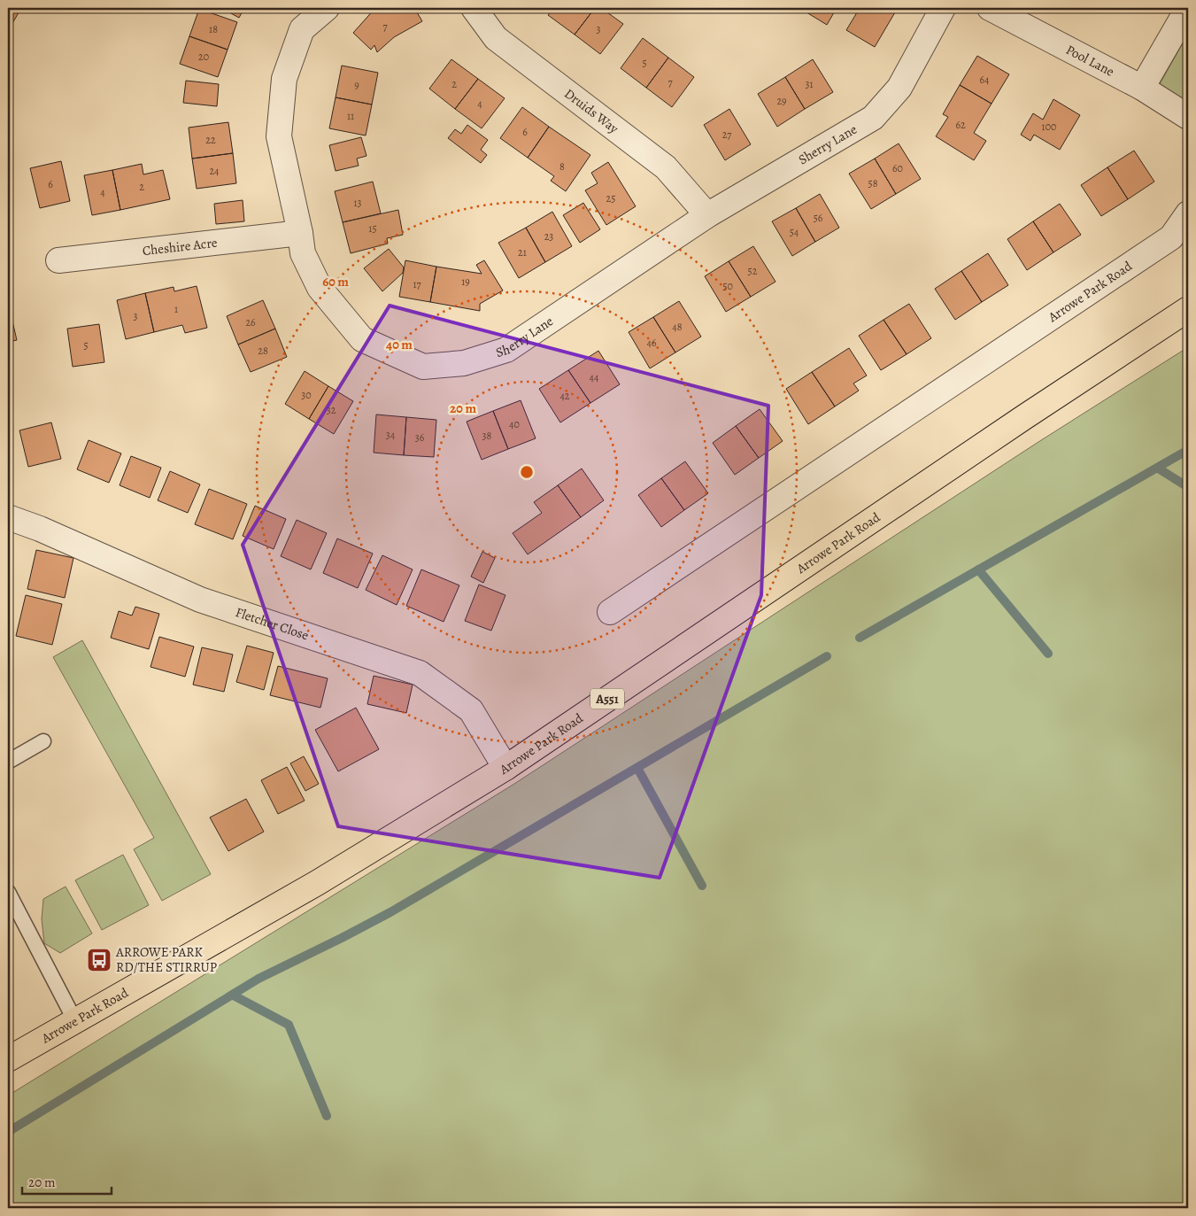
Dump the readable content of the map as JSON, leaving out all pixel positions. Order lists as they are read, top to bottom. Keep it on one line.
{"streets":{"main road":["Arrowe Park Road","A551"],"street":["Pool Lane","Druids Way","Sherry Lane","Cheshire Acre","Fletcher Close"]},"crossings":[["Druids Way","Sherry Lane"],["Sherry Lane","Cheshire Acre"],["Arrowe Park Road","Fletcher Close"]],"places":{"bus stop":["ARROWE PARK RD/THE STIRRUP"]},"house_numbers":["7","18","3","20","5","64","7","2","31","9","29","4","11","62","100","6","27","22","8","60","24","58","6","2","4","25","13","56","15","54","23","21","52","19","17","50","1","3","26","48","46","5","28","44","30","42","32","40","34","38","36"],"scale_bar":"20 m","rings":["60 m","40 m","20 m"]}
